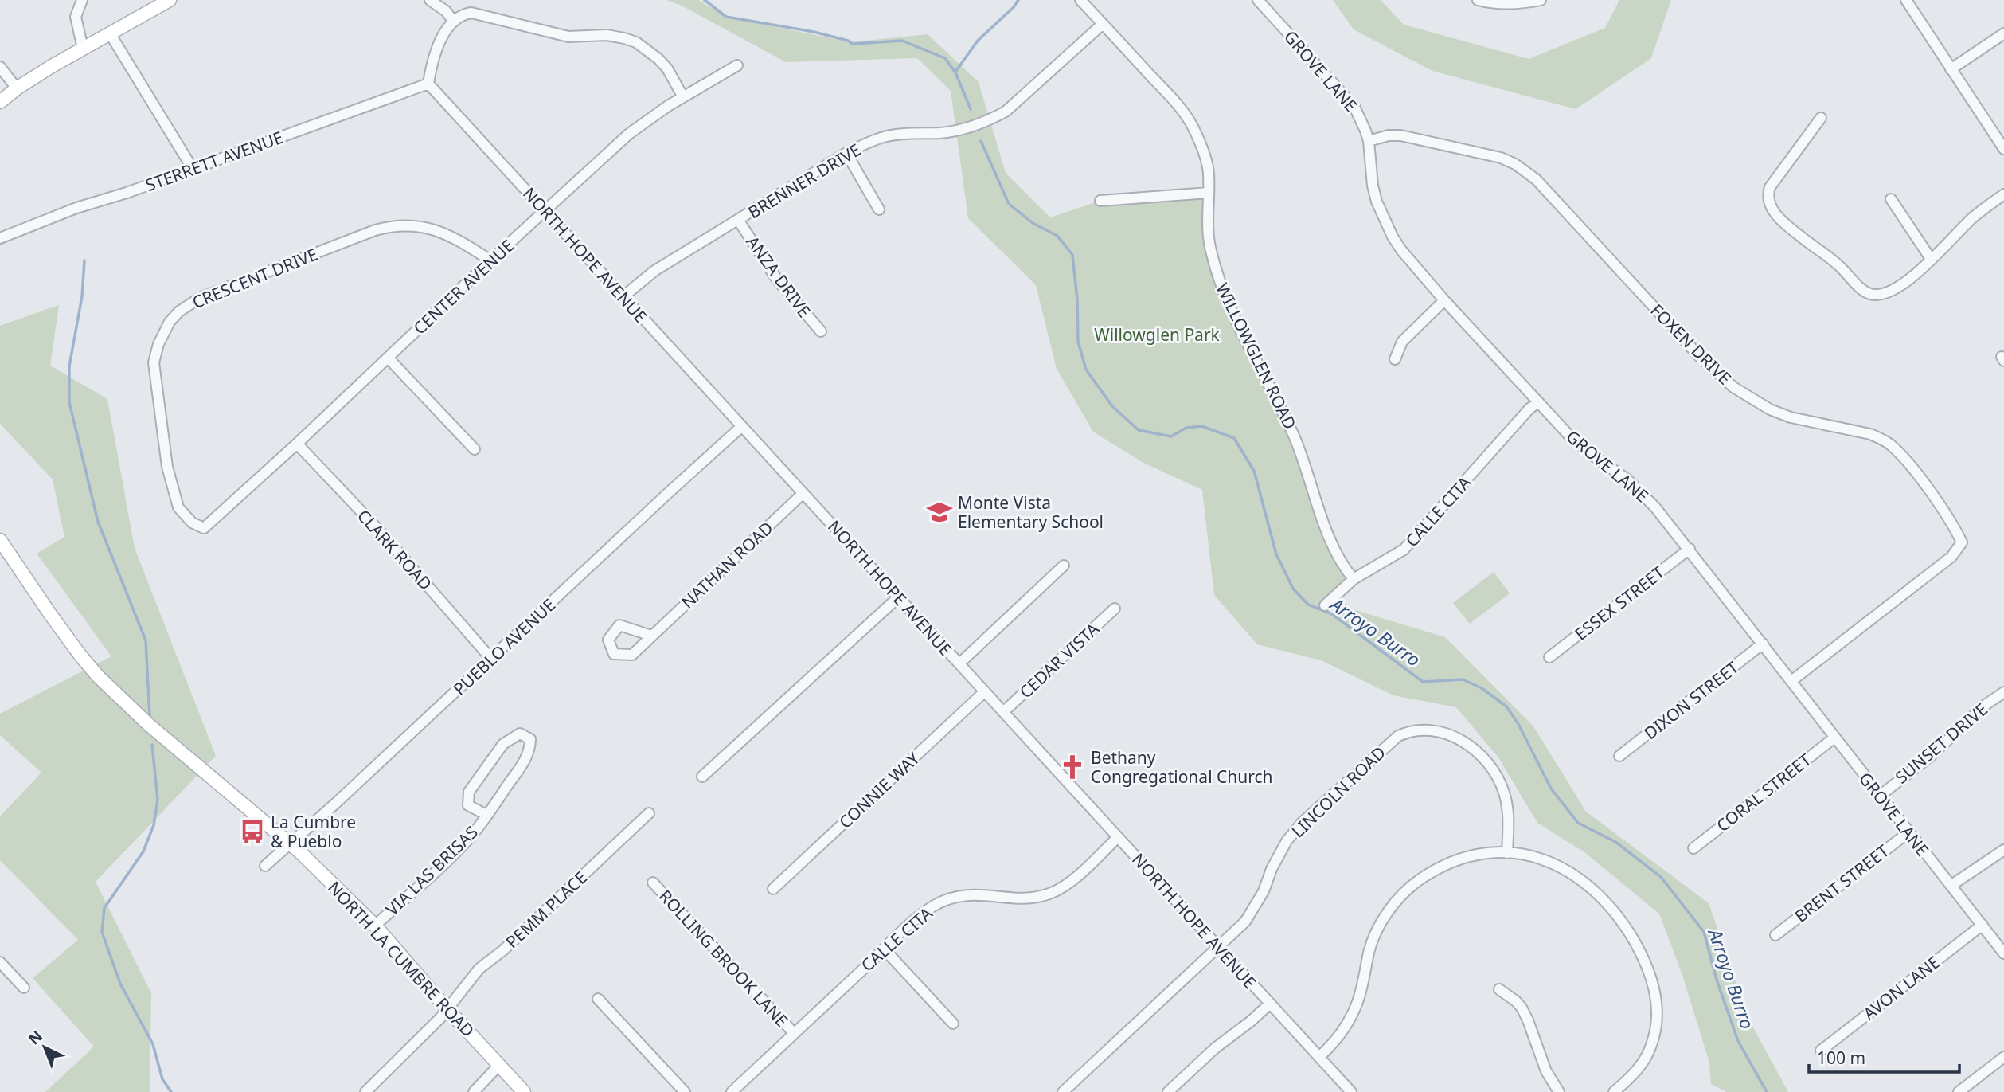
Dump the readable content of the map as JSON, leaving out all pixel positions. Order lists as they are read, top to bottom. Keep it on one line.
{"streets":{"street":["GROVE LANE","STERRETT AVENUE","BRENNER DRIVE","NORTH HOPE AVENUE","ANZA DRIVE","CRESCENT DRIVE","CENTER AVENUE","FOXEN DRIVE","WILLOWGLEN ROAD","CALLE CITA","CLARK ROAD","NATHAN ROAD","ESSEX STREET","PUEBLO AVENUE","CEDAR VISTA","DIXON STREET","SUNSET DRIVE","CONNIE WAY","LINCOLN ROAD","CORAL STREET","VIA LAS BRISAS","BRENT STREET","PEMM PLACE","ROLLING BROOK LANE","NORTH LA CUMBRE ROAD","AVON LANE"]},"crossings":[["GROVE LANE","FOXEN DRIVE"],["GROVE LANE","CALLE CITA"],["GROVE LANE","ESSEX STREET"],["GROVE LANE","DIXON STREET"],["GROVE LANE","SUNSET DRIVE"],["GROVE LANE","CORAL STREET"],["GROVE LANE","BRENT STREET"],["GROVE LANE","AVON LANE"],["STERRETT AVENUE","NORTH HOPE AVENUE"],["BRENNER DRIVE","NORTH HOPE AVENUE"],["BRENNER DRIVE","ANZA DRIVE"],["BRENNER DRIVE","WILLOWGLEN ROAD"],["NORTH HOPE AVENUE","CENTER AVENUE"],["NORTH HOPE AVENUE","CALLE CITA"],["NORTH HOPE AVENUE","NATHAN ROAD"],["NORTH HOPE AVENUE","PUEBLO AVENUE"],["NORTH HOPE AVENUE","CEDAR VISTA"],["NORTH HOPE AVENUE","CONNIE WAY"],["NORTH HOPE AVENUE","LINCOLN ROAD"],["CRESCENT DRIVE","CENTER AVENUE"],["CENTER AVENUE","CLARK ROAD"],["WILLOWGLEN ROAD","CALLE CITA"],["CALLE CITA","ROLLING BROOK LANE"],["CLARK ROAD","PUEBLO AVENUE"],["PUEBLO AVENUE","NORTH LA CUMBRE ROAD"],["VIA LAS BRISAS","NORTH LA CUMBRE ROAD"],["PEMM PLACE","NORTH LA CUMBRE ROAD"]],"water":["Arroyo Burro"],"parks":["Willowglen Park"],"places":{"school or university":["Monte Vista Elementary School"],"church":["Bethany Congregational Church"],"bus stop":["La Cumbre & Pueblo"]},"scale_bar":"100 m","north":"top left"}
